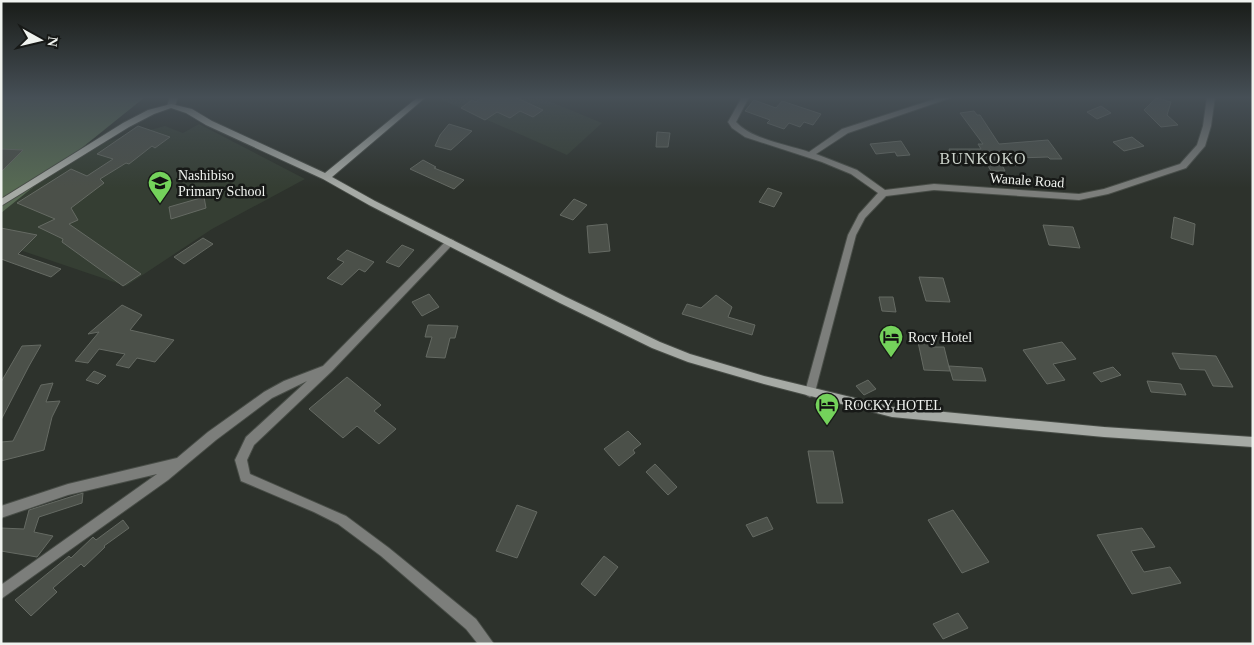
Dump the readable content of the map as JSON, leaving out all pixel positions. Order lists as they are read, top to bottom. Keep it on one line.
{"streets":{"street":["Wanale Road"]},"districts":["BUNKOKO"],"places":{"school or university":["Nashibiso Primary School"],"hotel":["Rocy Hotel","ROCKY HOTEL"]},"north":"right"}
